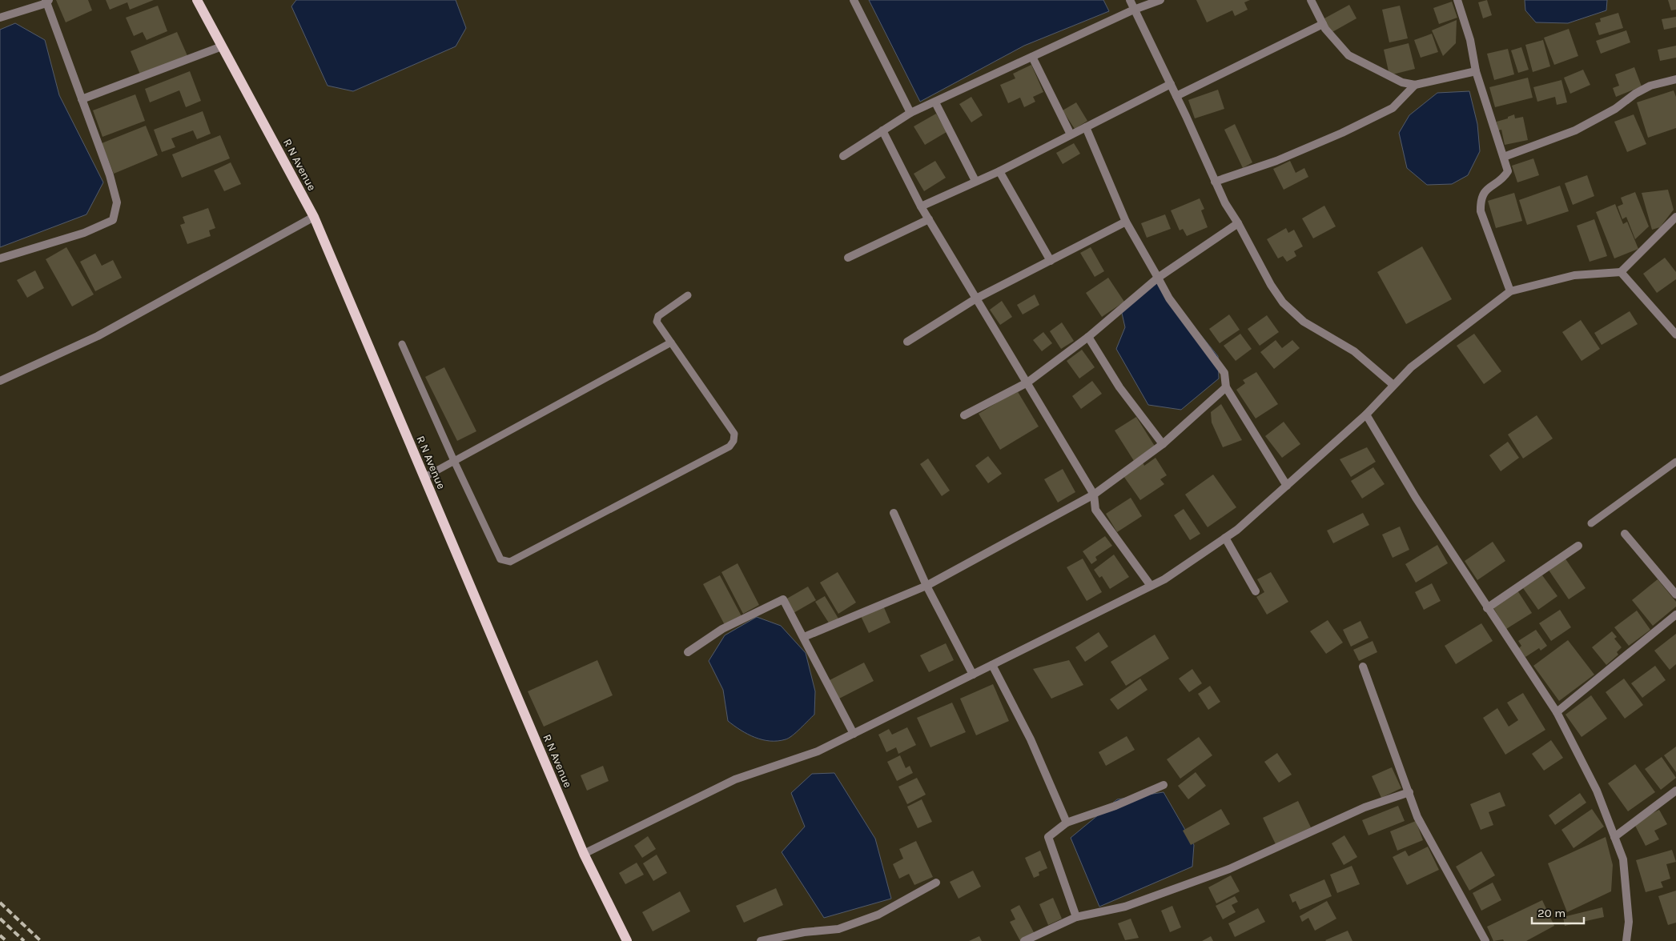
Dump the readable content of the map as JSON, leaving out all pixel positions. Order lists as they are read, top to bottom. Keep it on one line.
{"streets":{"main road":["R N Avenue"]},"scale_bar":"20 m"}
